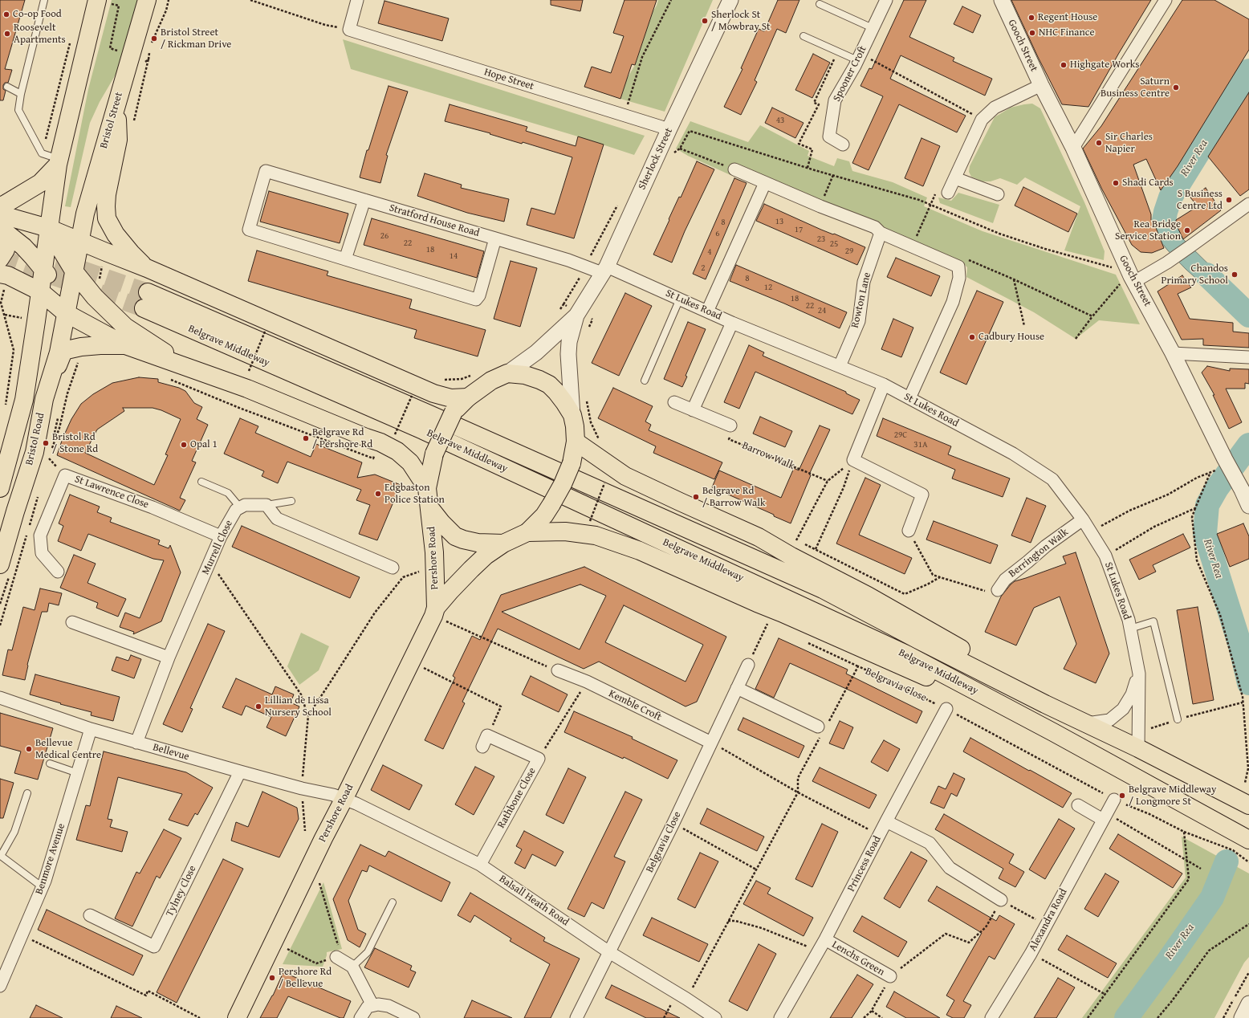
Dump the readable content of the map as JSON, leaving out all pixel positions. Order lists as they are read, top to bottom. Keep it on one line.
{"streets":{"main road":["Bristol Street","Belgrave Middleway","Bristol Road","Pershore Road"],"street":["Gooch Street","Spooner Croft","Hope Street","Sherlock Street","Stratford House Road","Rowton Lane","St Lukes Road","St Lawrence Close","Murrell Close","Berrington Walk","Belgravia Close","Kemble Croft","Bellevue","Rathbone Close","Benmore Avenue","Princess Road","Tylney Close","Balsall Heath Road","Alexandra Road","Lenchs Green"],"path":["Barrow Walk"]},"crossings":[["Hope Street","Sherlock Street"],["Bristol Street","Bristol Road"],["Sherlock Street","Stratford House Road"],["Sherlock Street","St Lukes Road"],["Stratford House Road","St Lukes Road"],["Rowton Lane","St Lukes Road"],["St Lukes Road","Belgrave Middleway"],["St Lukes Road","Berrington Walk"],["St Lawrence Close","Murrell Close"],["Murrell Close","Bellevue"],["Pershore Road","Bellevue"],["Pershore Road","Balsall Heath Road"],["Belgravia Close","Kemble Croft"],["Belgravia Close","Princess Road"],["Belgravia Close","Balsall Heath Road"],["Bellevue","Benmore Avenue"],["Bellevue","Tylney Close"],["Bellevue","Balsall Heath Road"],["Rathbone Close","Balsall Heath Road"],["Princess Road","Lenchs Green"]],"water":["River Rea"],"places":["Co-op Food","Regent House","Sherlock St / Mowbray St","NHC Finance","Roosevelt Apartments","Bristol Street / Rickman Drive","Highgate Works","Saturn Business Centre","Sir Charles Napier","Shadi Cards","S Business Centre Ltd","Rea Bridge Service Station","Chandos Primary School","Cadbury House","Belgrave Rd / Pershore Rd","Bristol Rd / Stone Rd","Opal 1","Edgbaston Police Station","Belgrave Rd / Barrow Walk","Lillian de Lissa Nursery School","Bellevue Medical Centre","Belgrave Middleway / Longmore St","Pershore Rd / Bellevue"],"house_numbers":["43","13","8","17","6","26","23","22","25","18","29","4","14","2","8","12","18","22","24","29C","31A"]}
